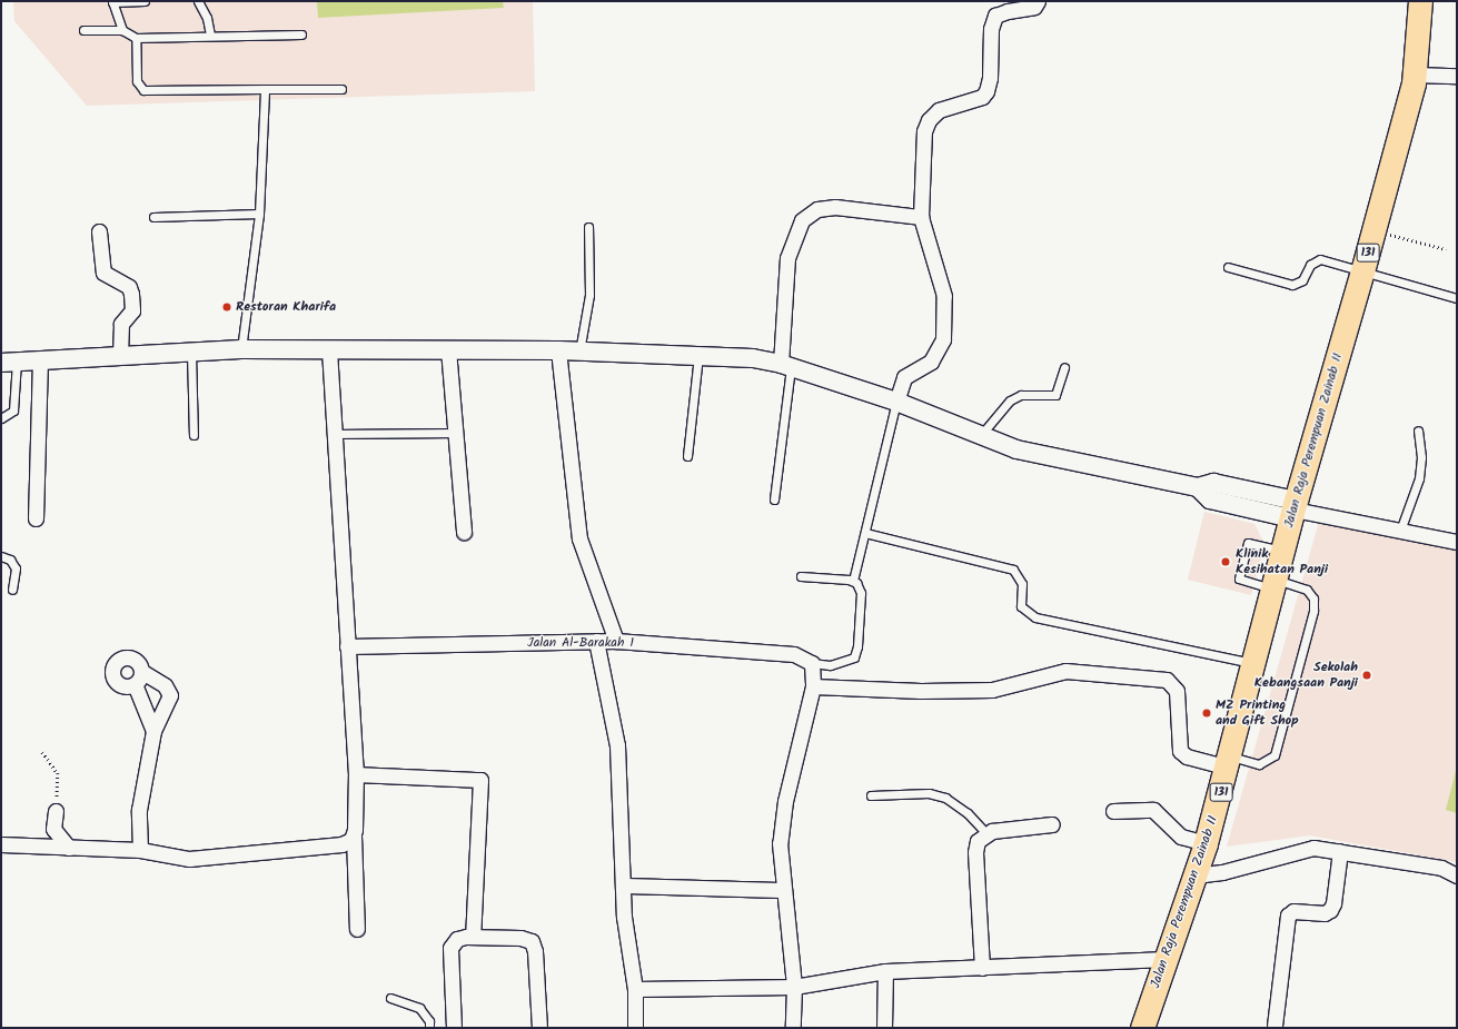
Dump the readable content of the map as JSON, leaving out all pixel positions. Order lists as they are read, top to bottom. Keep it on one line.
{"streets":{"main road":["131","Jalan Raja Perempuan Zainab II"],"street":["Jalan Al-Barakah 1"]},"places":["Restoran Kharifa","Klinik Kesihatan Panji","Sekolah Kebangsaan Panji","MZ Printing and Gift Shop"]}
